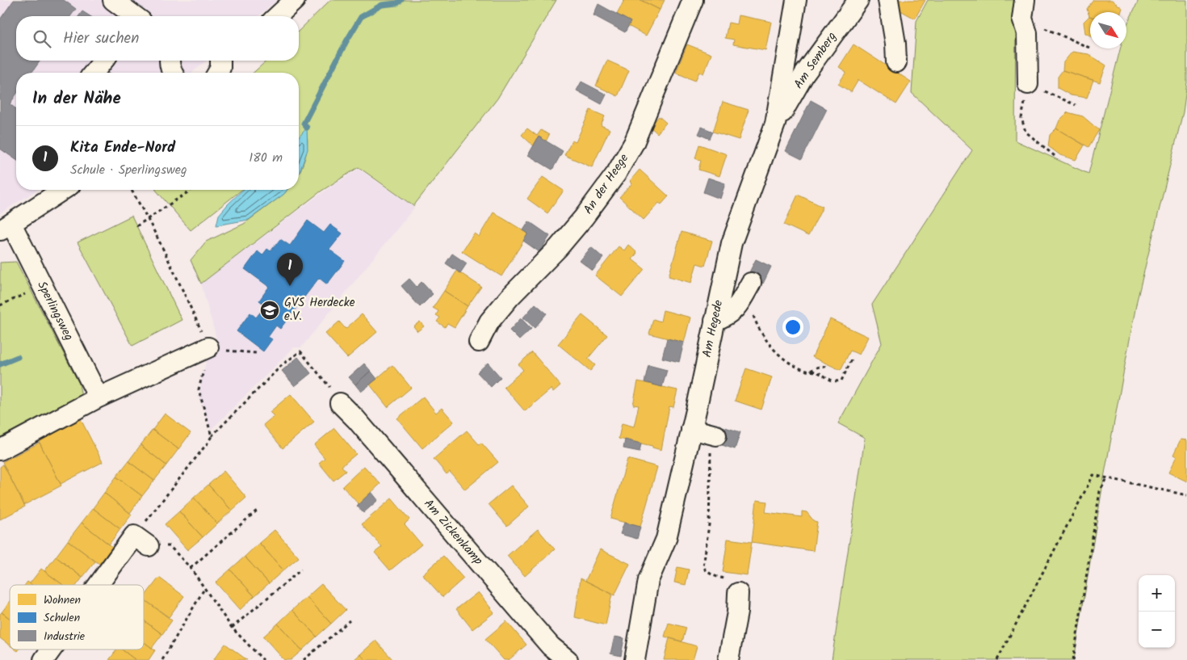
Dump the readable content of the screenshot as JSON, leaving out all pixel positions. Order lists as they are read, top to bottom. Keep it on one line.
{"streets":{"street":["Am Semberg","An der Heege","Sperlingsweg","Am Hegede","Am Zickenkamp"]},"crossings":[["Am Semberg","Am Hegede"]],"places":{"school or university":["GVS Herdecke e.V."]},"legend":["Wohnen","Schulen","Industrie"],"north":"bottom right","page":{"search":"Hier suchen","heading":"In der Nähe","list":[{"mark":"1","name":"Kita Ende-Nord","note":"Schule · Sperlingsweg","value":"180 m"}],"pins":"1","map_buttons":["+","−"]}}
